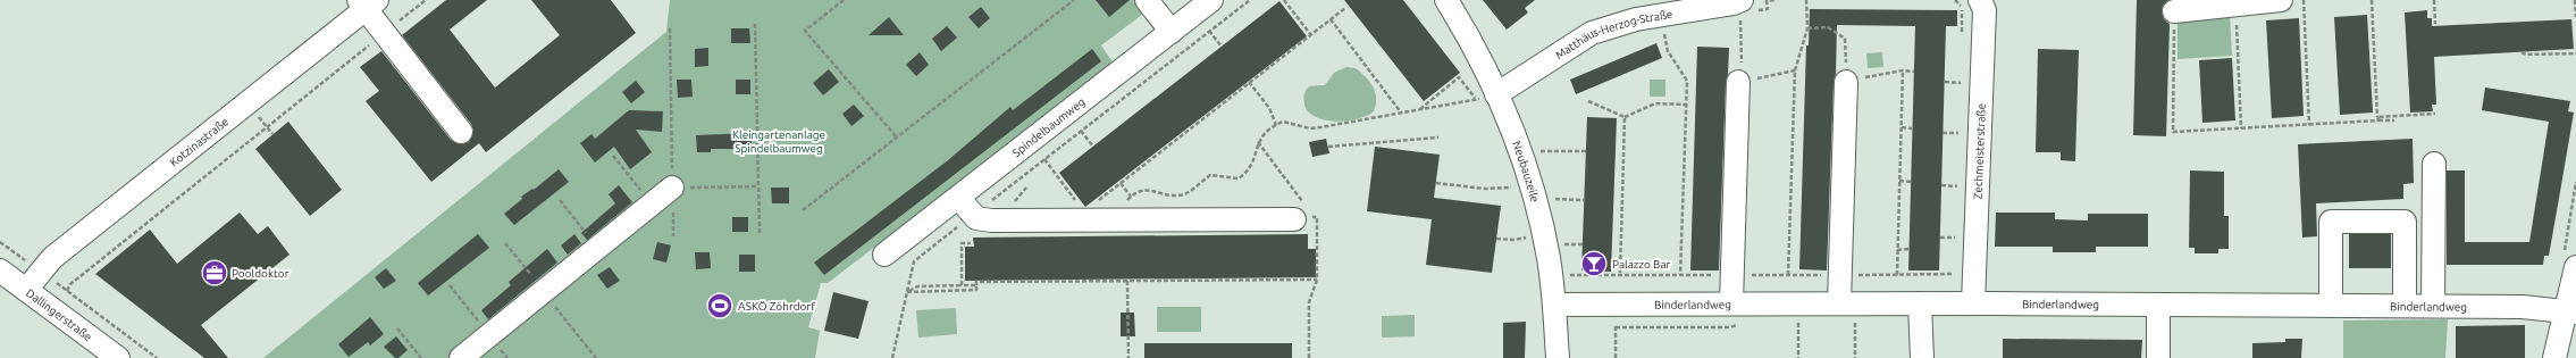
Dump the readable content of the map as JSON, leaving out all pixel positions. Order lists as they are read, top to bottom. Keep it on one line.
{"streets":{"street":["Matthäus-Herzog-Straße","Spindelbaumweg","Kotzinastraße","Zechmeisterstraße","Neubauzeile","Binderlandweg","Dallingerstraße"]},"crossings":[["Matthäus-Herzog-Straße","Neubauzeile"],["Kotzinastraße","Dallingerstraße"],["Zechmeisterstraße","Binderlandweg"],["Neubauzeile","Binderlandweg"]],"parks":["Kleingartenanlage Spindelbaumweg"],"places":{"bar":["Palazzo Bar"],"office":["Pooldoktor"],"sports":["ASKÖ Zöhrdorf"]}}
